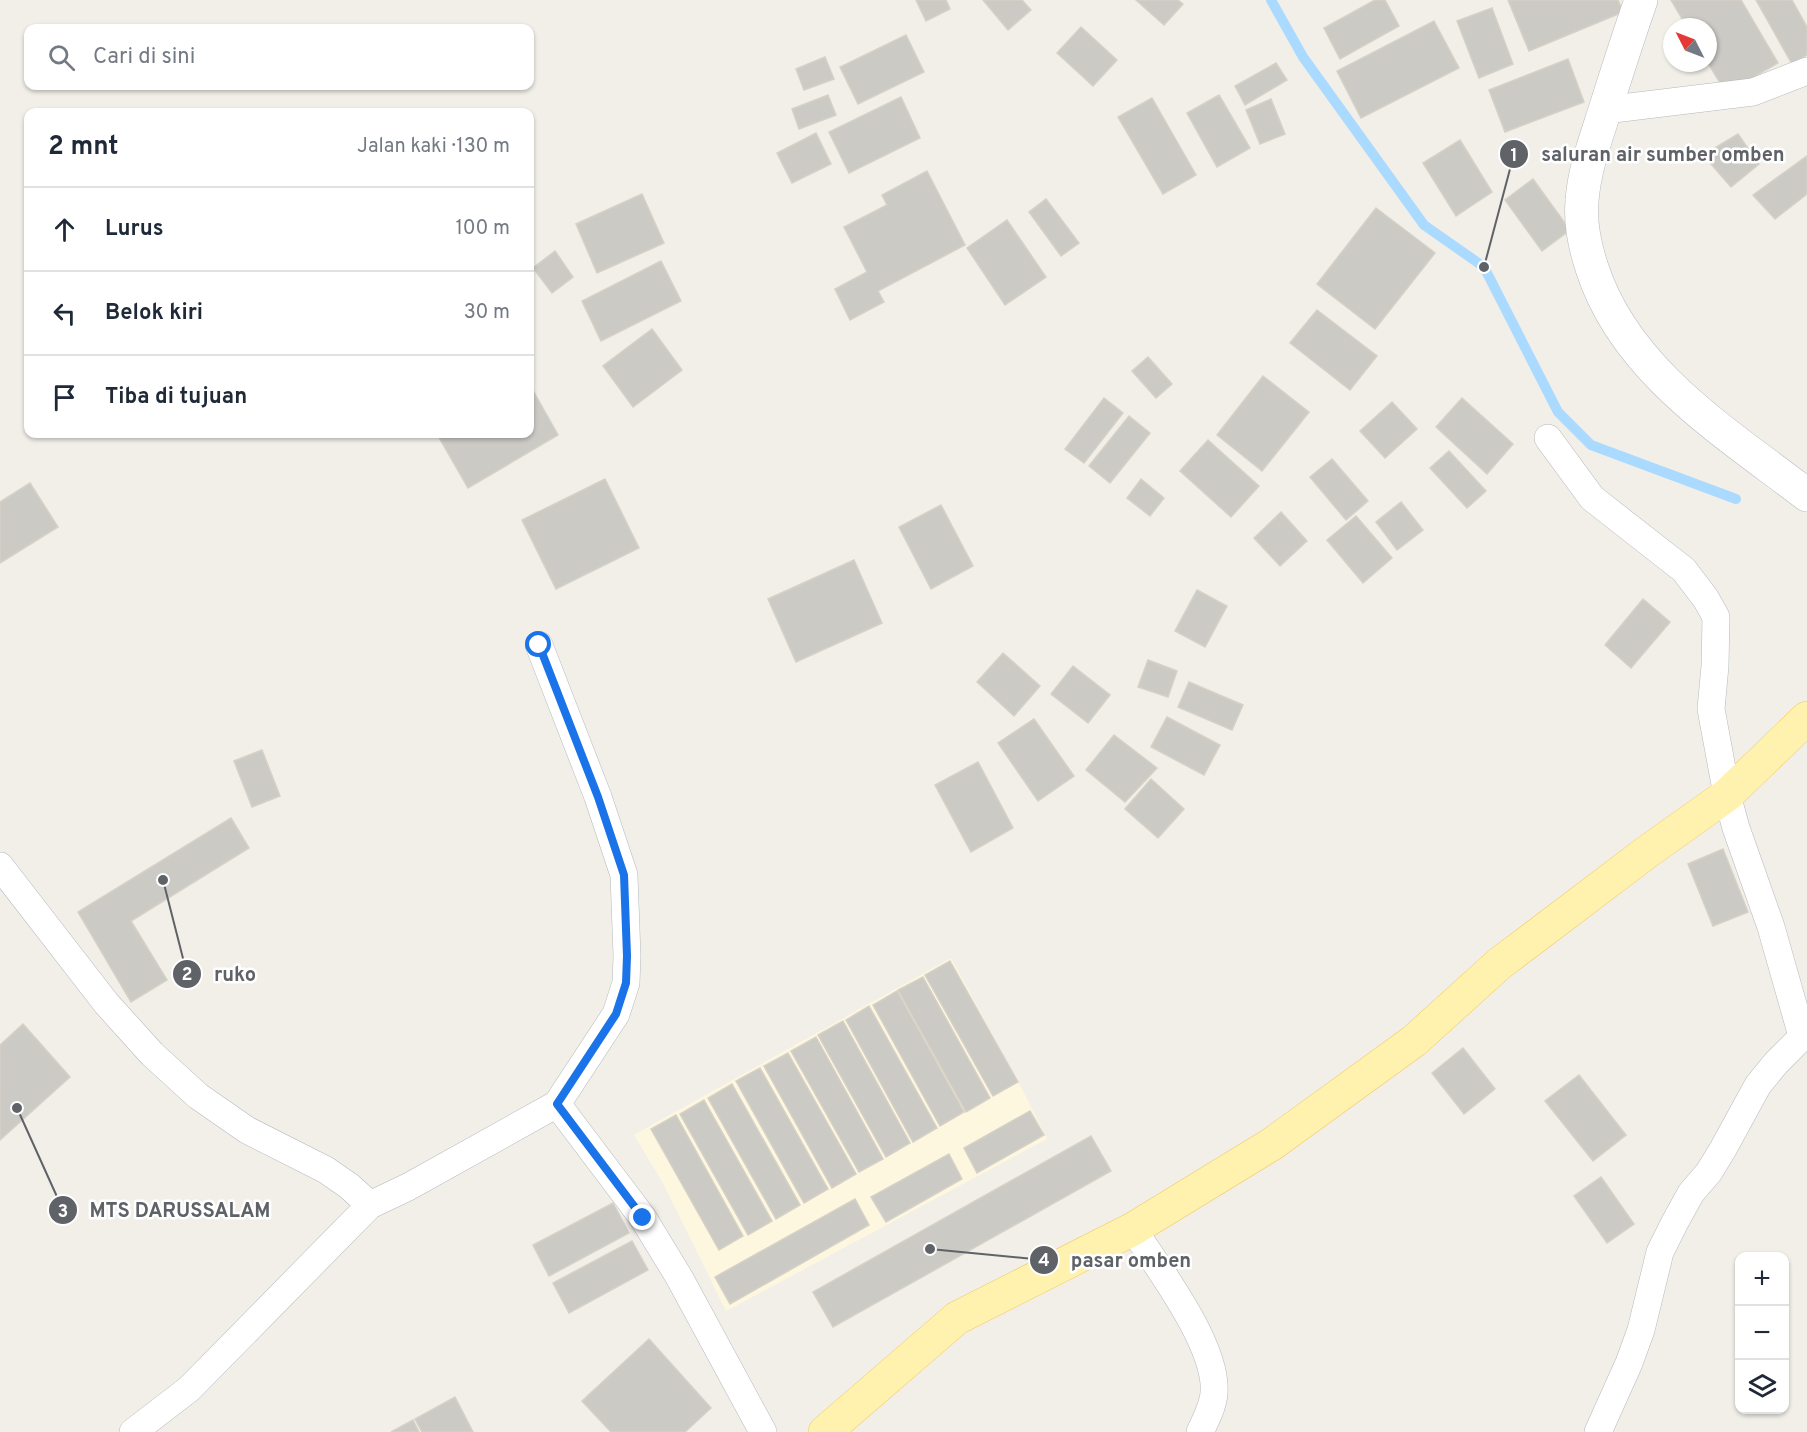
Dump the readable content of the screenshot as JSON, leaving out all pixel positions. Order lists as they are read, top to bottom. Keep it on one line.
{"places":["saluran air sumber omben","ruko","MTS DARUSSALAM","pasar omben"],"north":"top left","page":{"search":"Cari di sini","heading":["2 mnt","Jalan kaki · 130 m"],"list":[["Lurus","100 m"],["Belok kiri","30 m"],"Tiba di tujuan"],"map_buttons":["+","−"]}}
